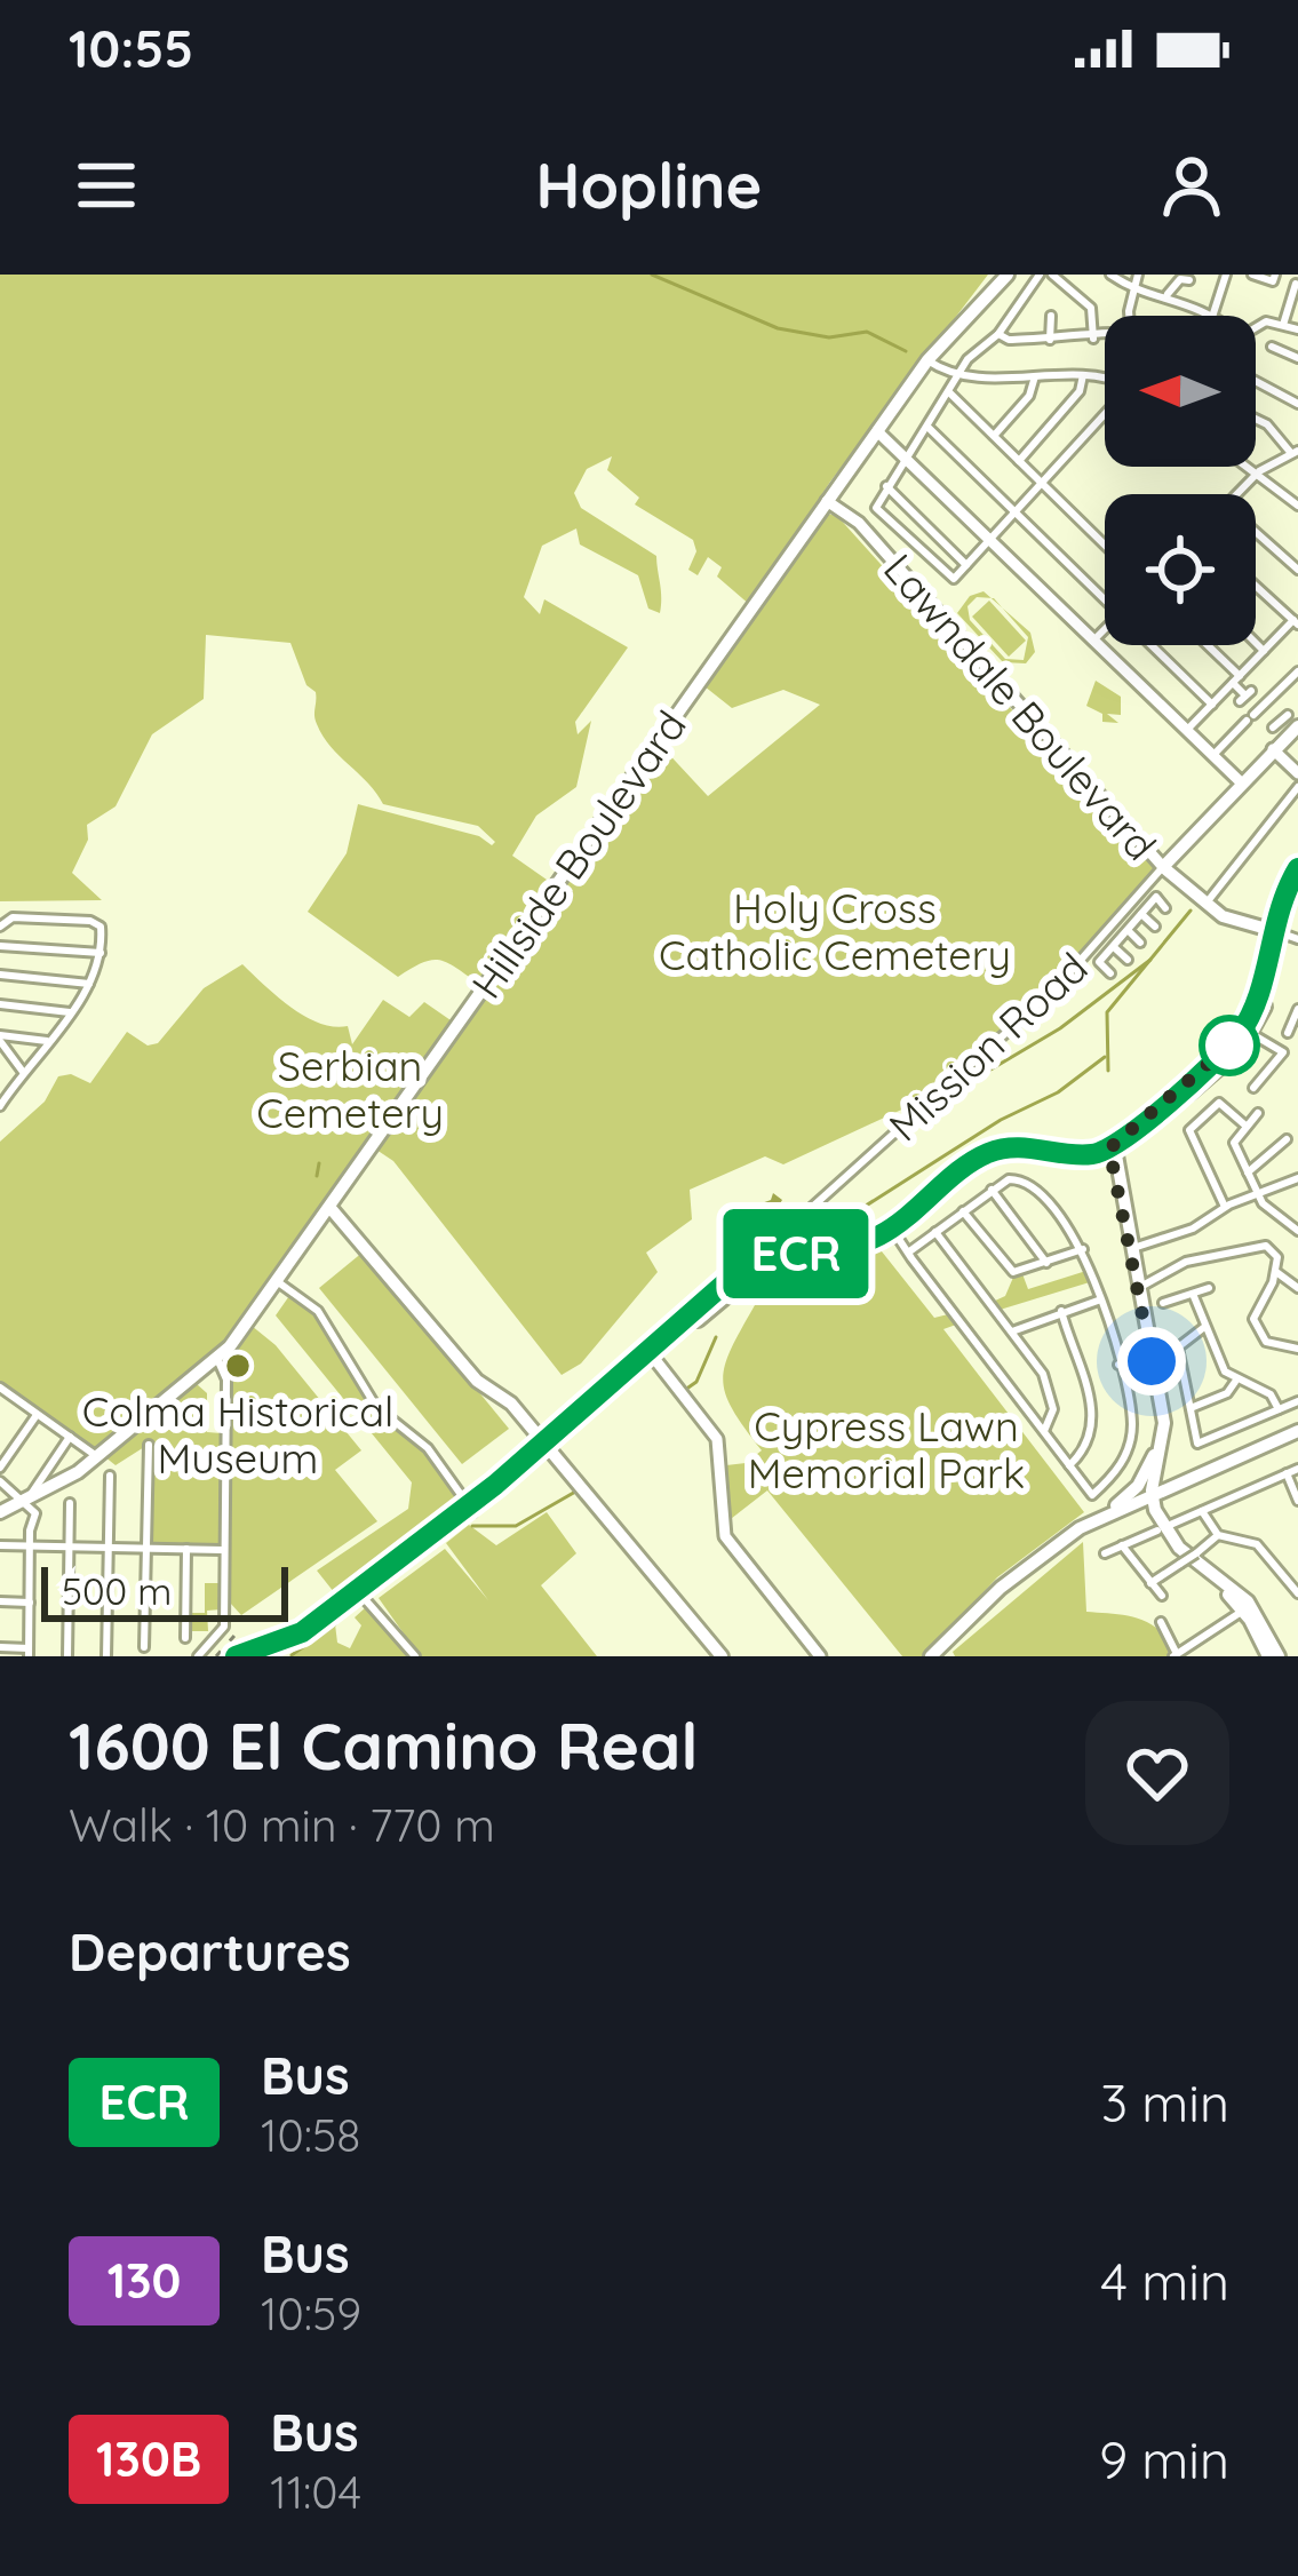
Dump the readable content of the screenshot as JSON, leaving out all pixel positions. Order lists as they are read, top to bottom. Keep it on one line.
{"streets":{"main road":["Hillside Boulevard","Mission Road"],"street":["Lawndale Boulevard"]},"crossings":[["Lawndale Boulevard","Hillside Boulevard"],["Lawndale Boulevard","Mission Road"]],"parks":["Holy Cross Catholic Cemetery","Serbian Cemetery","Cypress Lawn Memorial Park"],"places":["Colma Historical Museum"],"lines":["bus line ECR"],"scale_bar":"500 m","north":"left","page":{"status":"10:55","header":"Hopline","on_map":"ECR","scale":"500 m","heading":[["1600 El Camino Real","Walk · 10 min · 770 m"],"Departures"],"list":[{"mark":"ECR","name":"Bus","note":"10:58","value":"3 min"},{"mark":"130","name":"Bus","note":"10:59","value":"4 min"},{"mark":"130B","name":"Bus","note":"11:04","value":"9 min"}]}}
